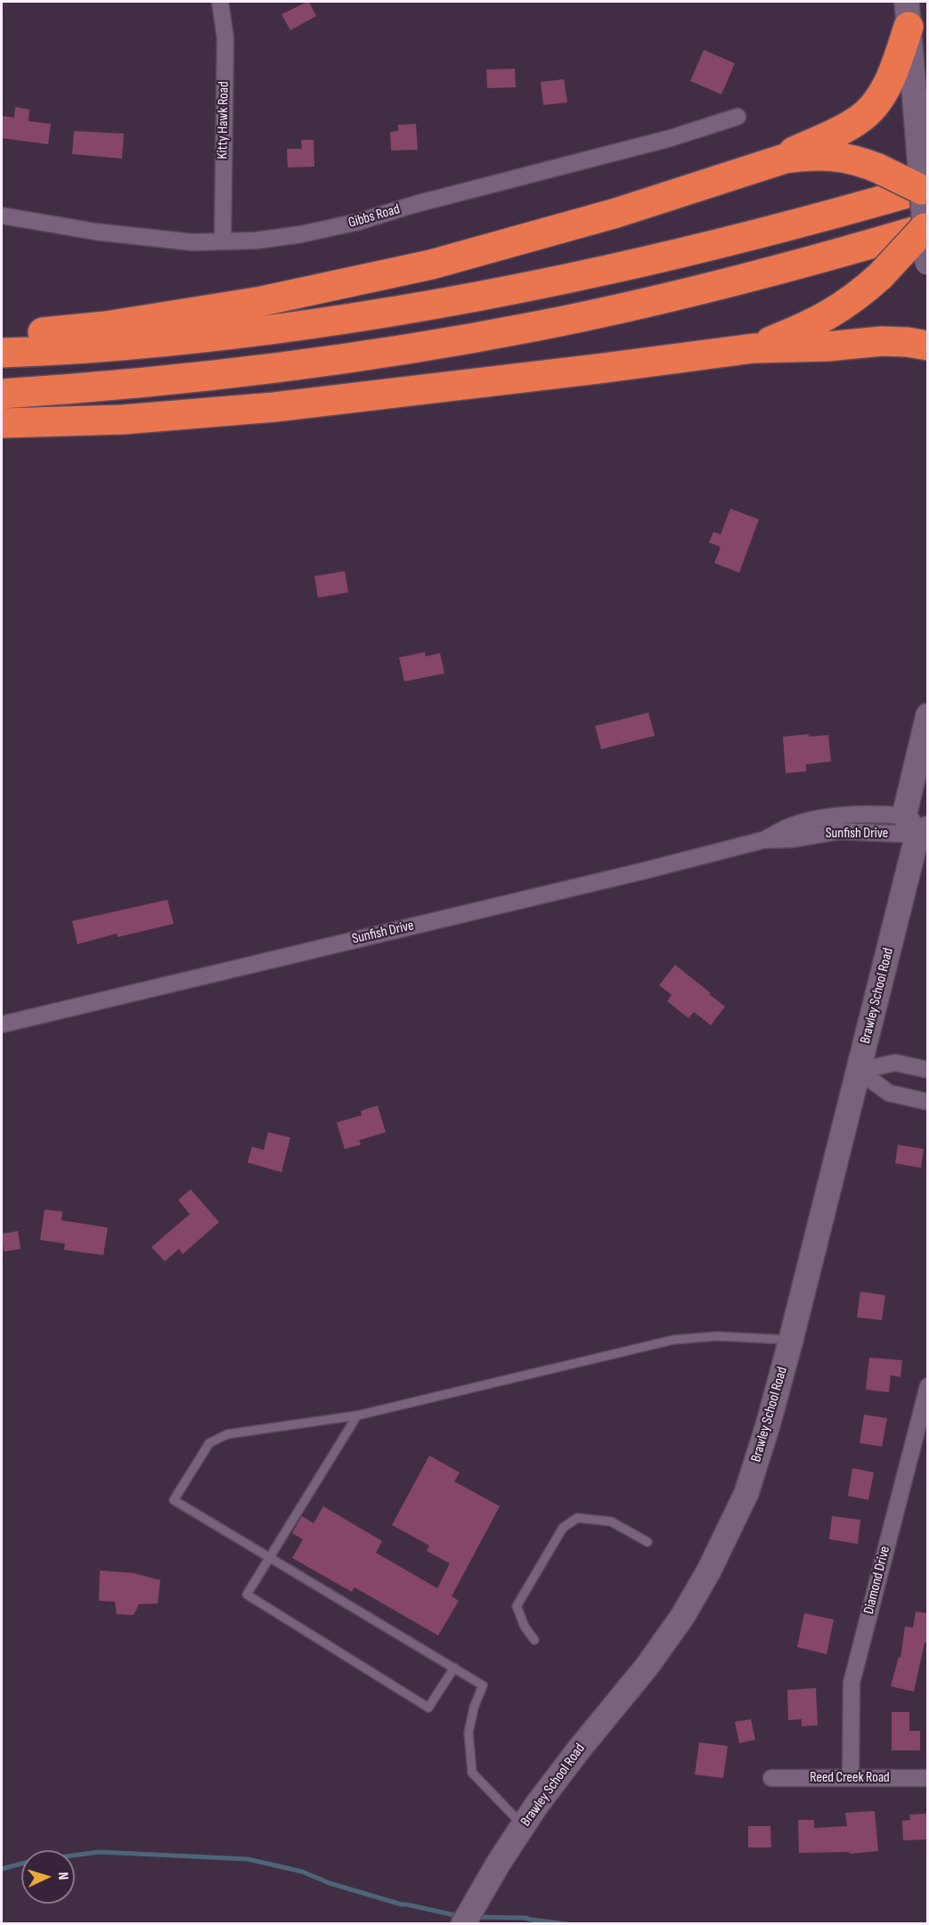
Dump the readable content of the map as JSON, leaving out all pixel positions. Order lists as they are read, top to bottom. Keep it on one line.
{"streets":{"main road":["Brawley School Road"],"street":["Kitty Hawk Road","Gibbs Road","Sunfish Drive","Diamond Drive","Reed Creek Road"]},"crossings":[["Kitty Hawk Road","Gibbs Road"],["Sunfish Drive","Brawley School Road"],["Diamond Drive","Reed Creek Road"]],"north":"right"}
